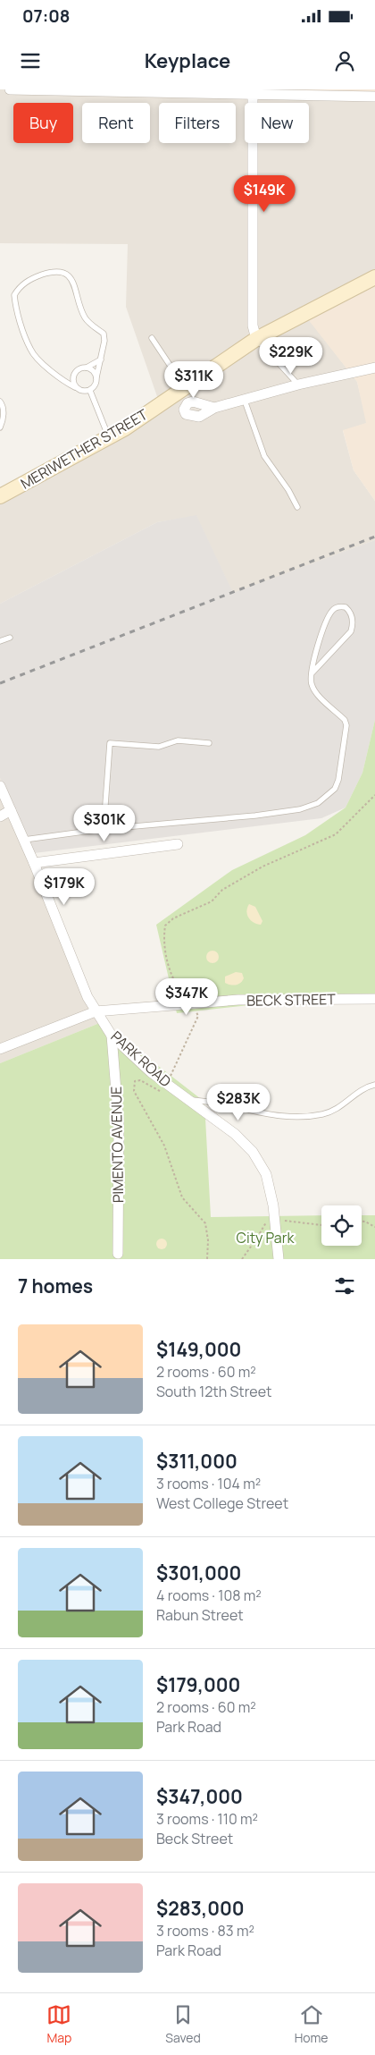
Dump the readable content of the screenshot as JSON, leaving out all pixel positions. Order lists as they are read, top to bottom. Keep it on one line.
{"streets":{"street":["MERIWETHER STREET","BECK STREET","PARK ROAD","PIMENTO AVENUE"]},"crossings":[["BECK STREET","PARK ROAD"],["PARK ROAD","PIMENTO AVENUE"]],"parks":["City Park"],"page":{"status":"07:08","header":"Keyplace","chip":["Buy","Rent","Filters","New"],"price":["$149K","$229K","$311K","$301K","$179K","$347K","$283K"],"heading":"7 homes","list":[{"name":"$149,000","note":"2 rooms · 60 m² · South 12th Street"},{"name":"$311,000","note":"3 rooms · 104 m² · West College Street"},{"name":"$301,000","note":"4 rooms · 108 m² · Rabun Street"},{"name":"$179,000","note":"2 rooms · 60 m² · Park Road"},{"name":"$347,000","note":"3 rooms · 110 m² · Beck Street"},{"name":"$283,000","note":"3 rooms · 83 m² · Park Road"}],"tabs":["Map","Saved","Home"]}}
